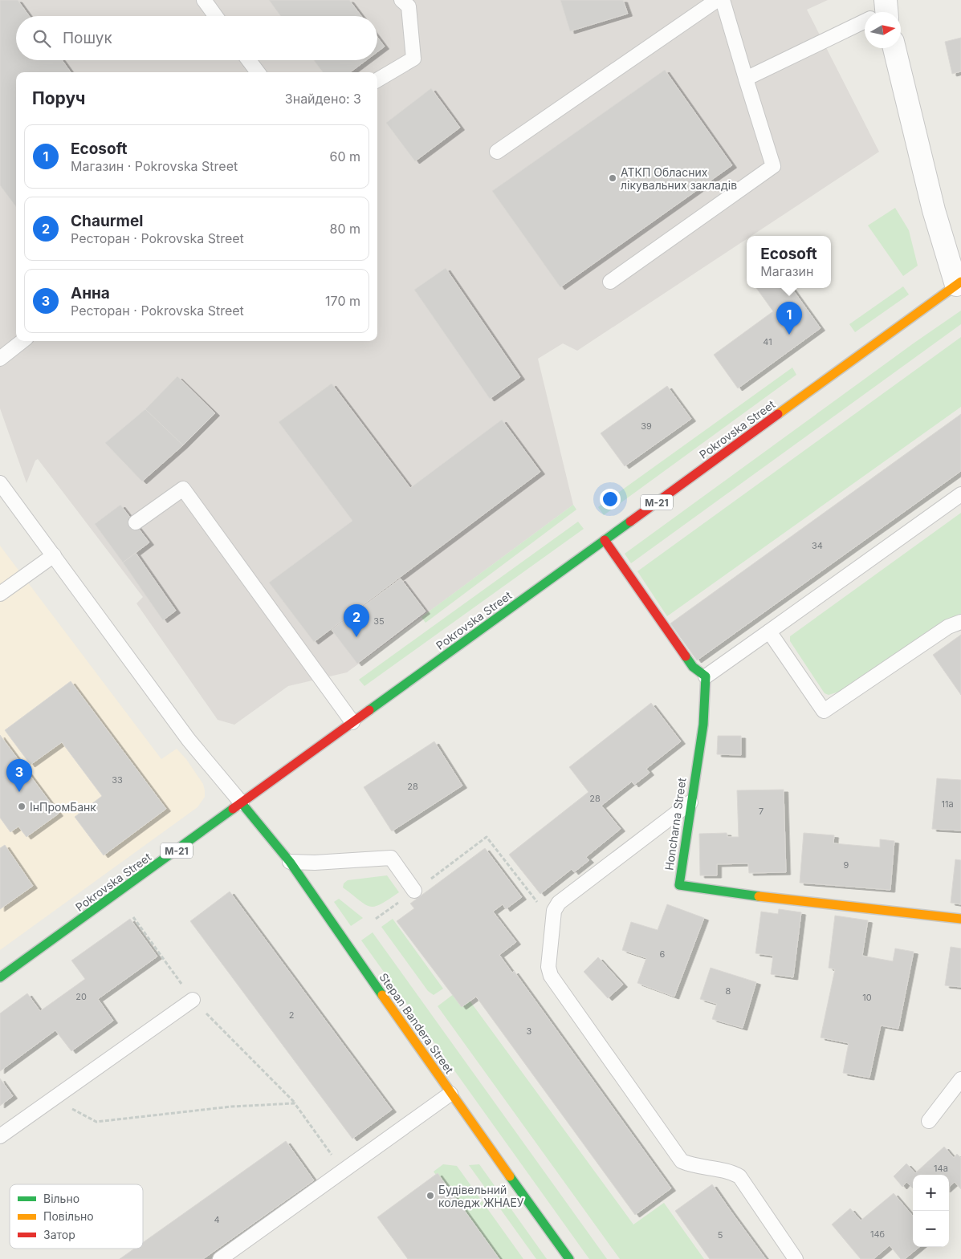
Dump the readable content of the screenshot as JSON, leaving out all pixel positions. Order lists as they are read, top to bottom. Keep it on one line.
{"streets":{"main road":["Pokrovska Street","М-21","Honcharna Street","Stepan Bandera Street"]},"crossings":[["Pokrovska Street","Stepan Bandera Street"]],"places":["АТКП Обласних лікувальних закладів","ІнПромБанк","Будівельний коледж ЖНАЕУ"],"house_numbers":["41","39","34","35","33","28","28","11а","7","9","6","8","20","10","2","3","14а","4","14б","5"],"legend":["Вільно","Повільно","Затор"],"north":"right","page":{"search":"Пошук","heading":["Поруч","Знайдено: 3"],"list":[{"mark":"1","name":"Ecosoft","note":"Магазин · Pokrovska Street","value":"60 m"},{"mark":"2","name":"Chaurmel","note":"Ресторан · Pokrovska Street","value":"80 m"},{"mark":"3","name":"Анна","note":"Ресторан · Pokrovska Street","value":"170 m"}],"popup":["Ecosoft","Магазин"],"pins":["1","2","3"],"map_buttons":["+","−"]}}
